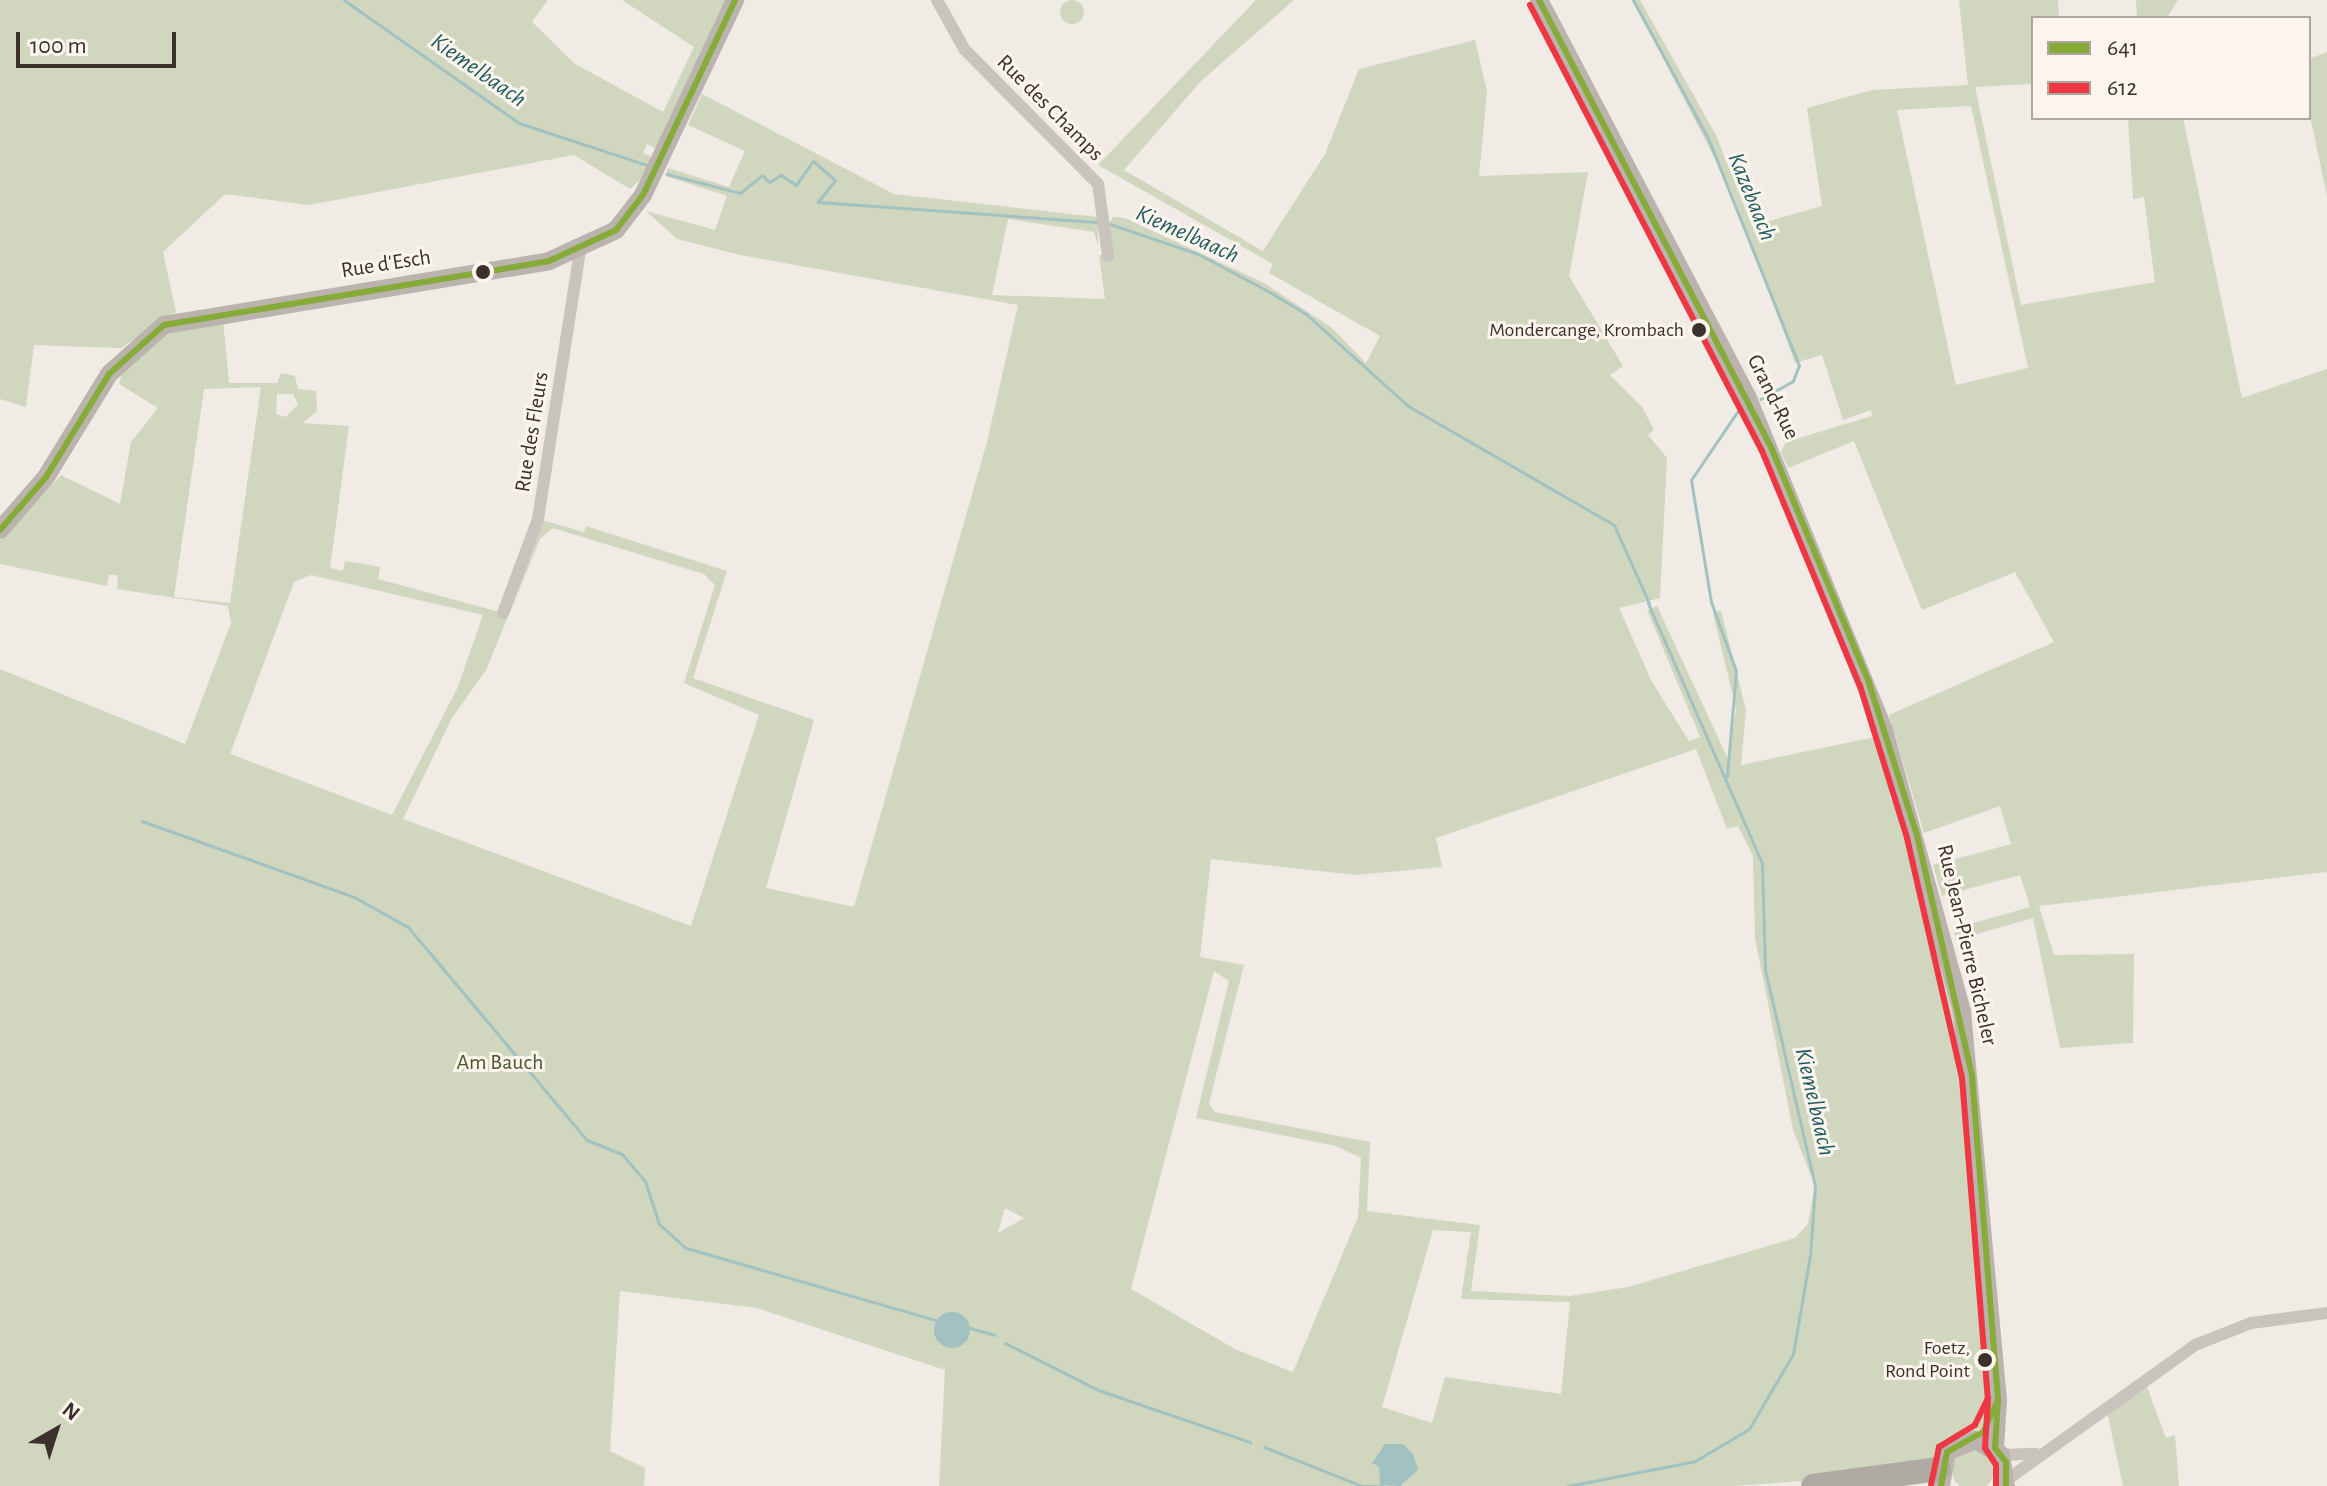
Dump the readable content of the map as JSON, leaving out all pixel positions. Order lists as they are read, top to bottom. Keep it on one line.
{"streets":{"main road":["Rue d'Esch","Grand-Rue","Rue Jean-Pierre Bicheler"],"street":["Rue des Champs","Rue des Fleurs"]},"crossings":[["Rue d'Esch","Rue des Fleurs"],["Grand-Rue","Rue Jean-Pierre Bicheler"]],"water":["Kiemelbaach","Kazebaach"],"parks":["Am Bauch"],"places":["Mondercange, Krombach","Foetz, Rond Point"],"lines":["transit line 641","transit line 612"],"legend":["641","612"],"scale_bar":"100 m","north":"top right"}
